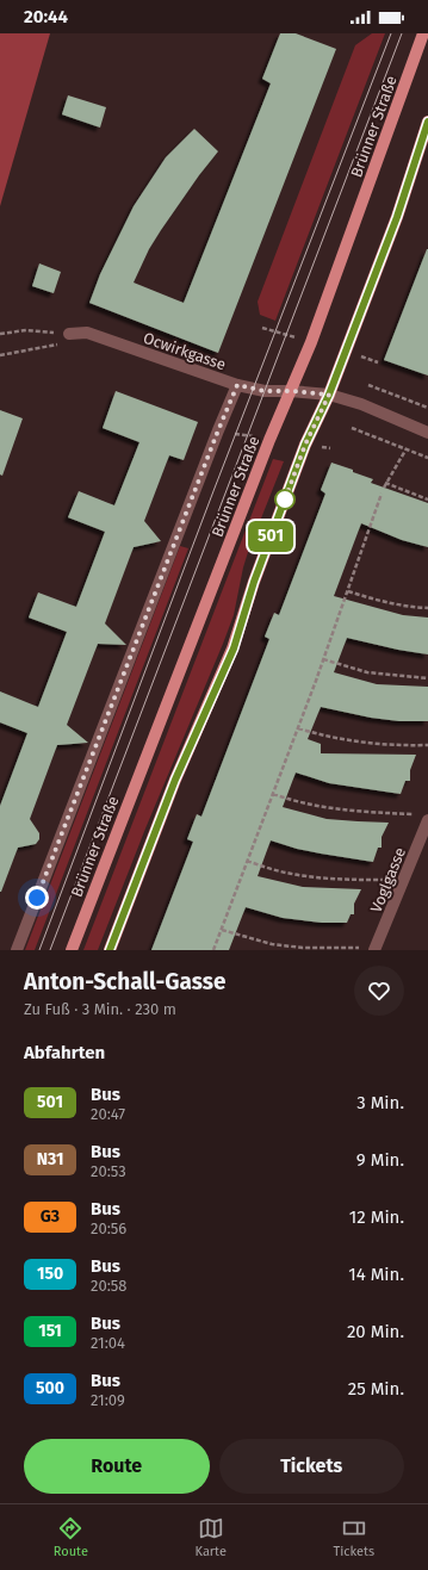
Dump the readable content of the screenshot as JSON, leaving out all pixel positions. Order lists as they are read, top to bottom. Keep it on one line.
{"streets":{"main road":["Brünner Straße"],"street":["Ocwirkgasse","Voglgasse"]},"crossings":[["Brünner Straße","Ocwirkgasse"]],"lines":["bus line 501"],"page":{"status":"20:44","on_map":"501","heading":[["Anton-Schall-Gasse","Zu Fuß · 3 Min. · 230 m"],"Abfahrten"],"list":[{"mark":"501","name":"Bus","note":"20:47","value":"3 Min."},{"mark":"N31","name":"Bus","note":"20:53","value":"9 Min."},{"mark":"G3","name":"Bus","note":"20:56","value":"12 Min."},{"mark":"150","name":"Bus","note":"20:58","value":"14 Min."},{"mark":"151","name":"Bus","note":"21:04","value":"20 Min."},{"mark":"500","name":"Bus","note":"21:09","value":"25 Min."}],"buttons":["Route","Tickets"],"tabs":["Route","Karte","Tickets"]}}
